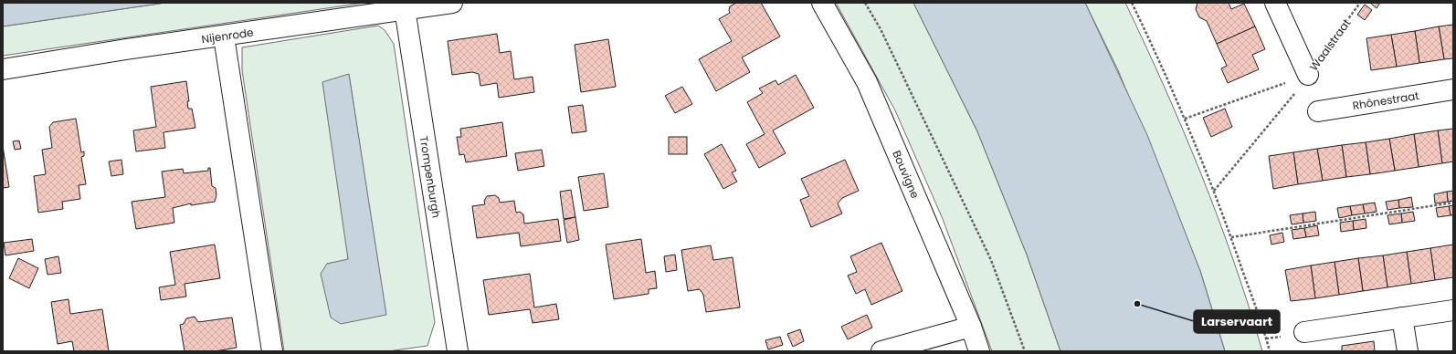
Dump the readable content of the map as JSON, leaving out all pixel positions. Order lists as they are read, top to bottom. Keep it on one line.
{"streets":{"street":["Nijenrode","Waalstraat","Rhônestraat","Bouvigne","Trompenburgh"]},"crossings":[["Nijenrode","Trompenburgh"]],"places":["Larservaart"]}
